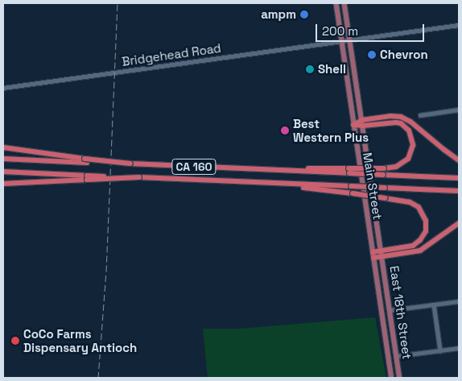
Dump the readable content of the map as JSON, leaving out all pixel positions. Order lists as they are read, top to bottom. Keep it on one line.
{"streets":{"highway":["CA 160"],"main road":["Main Street","East 18th Street"],"street":["Bridgehead Road"]},"crossings":[["Bridgehead Road","Main Street"],["Main Street","East 18th Street"]],"places":["ampm","Chevron","Shell","Best Western Plus","CoCo Farms Dispensary Antioch"],"scale_bar":"200 m"}
